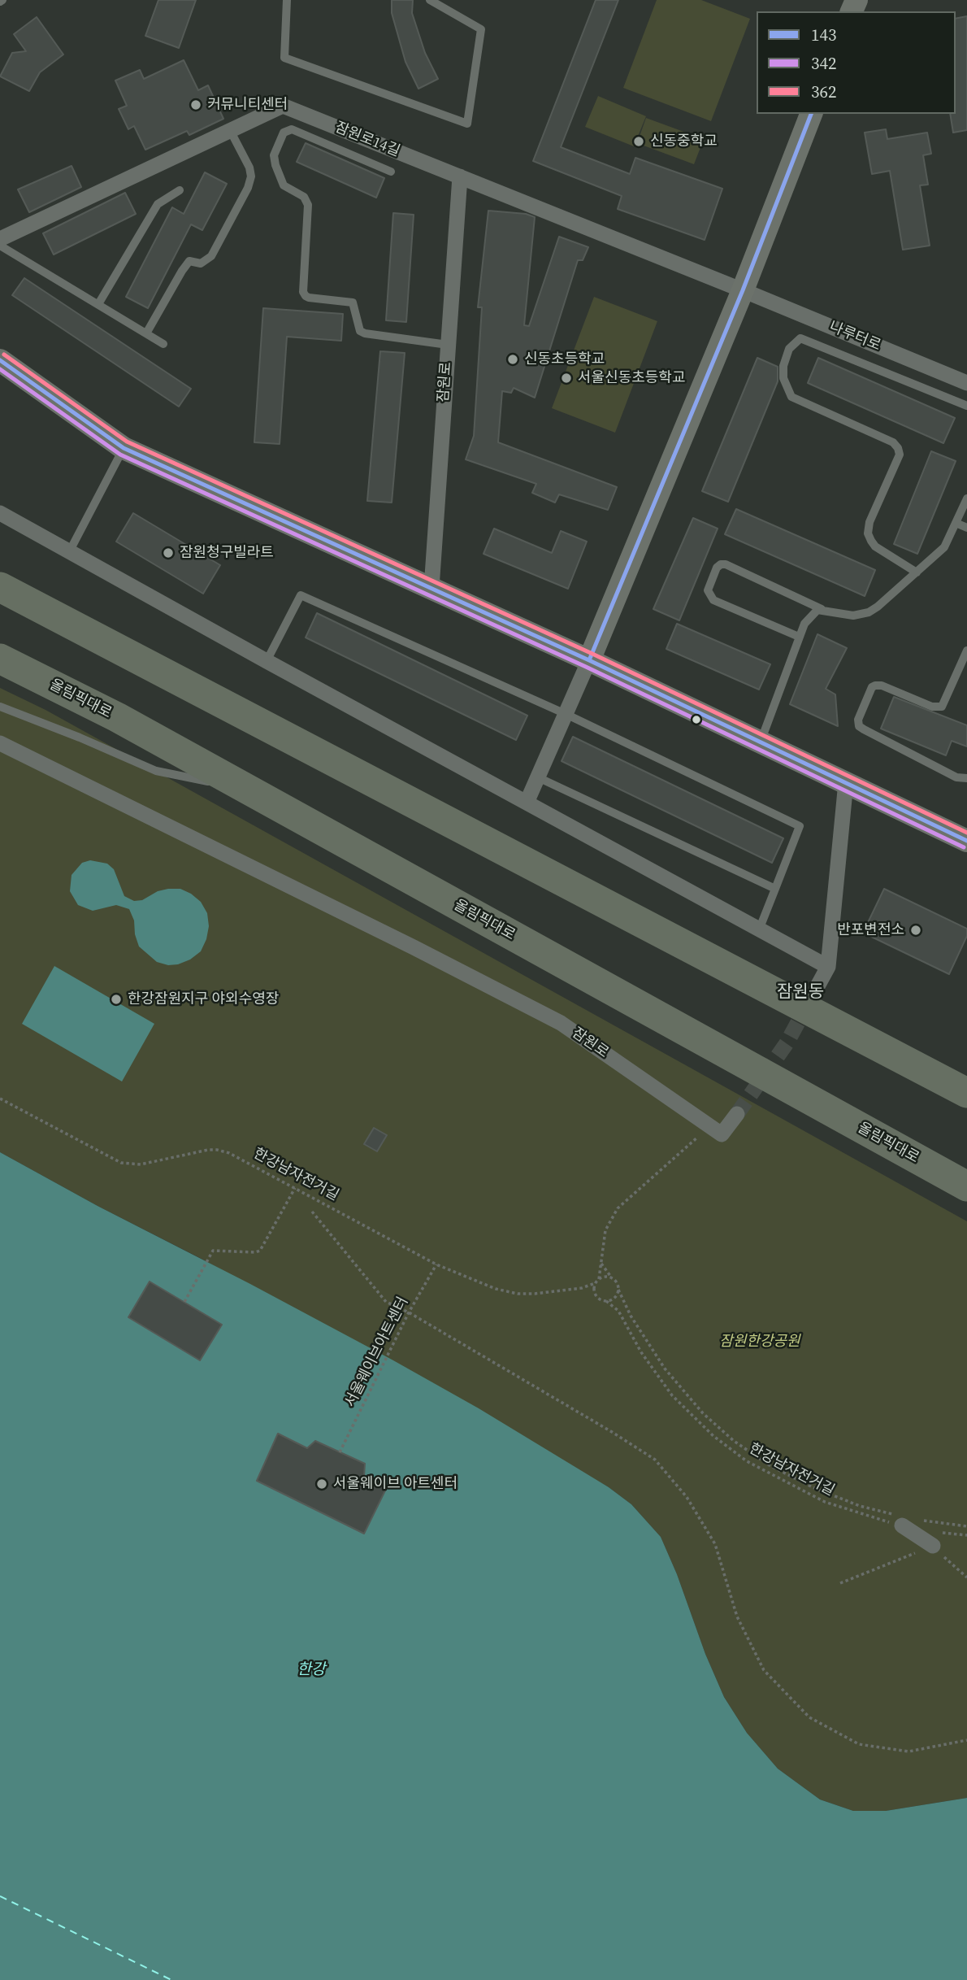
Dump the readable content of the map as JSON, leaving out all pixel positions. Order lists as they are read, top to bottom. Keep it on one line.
{"streets":{"highway":["올림픽대로"],"street":["잠원로14길","나루터로","잠원로"],"path":["한강남자전거길","서울웨이브아트센터"]},"crossings":[["잠원로14길","나루터로"],["잠원로14길","잠원로"],["한강남자전거길","서울웨이브아트센터"]],"districts":["잠원동"],"water":["한강"],"parks":["잠원한강공원"],"places":["커뮤니티센터","신동중학교","신동초등학교","서울신동초등학교","잠원청구빌라트","반포변전소","한강잠원지구 야외수영장","서울웨이브 아트센터"],"lines":["transit line 143","transit line 362","transit line 342"],"legend":["143","342","362"]}
